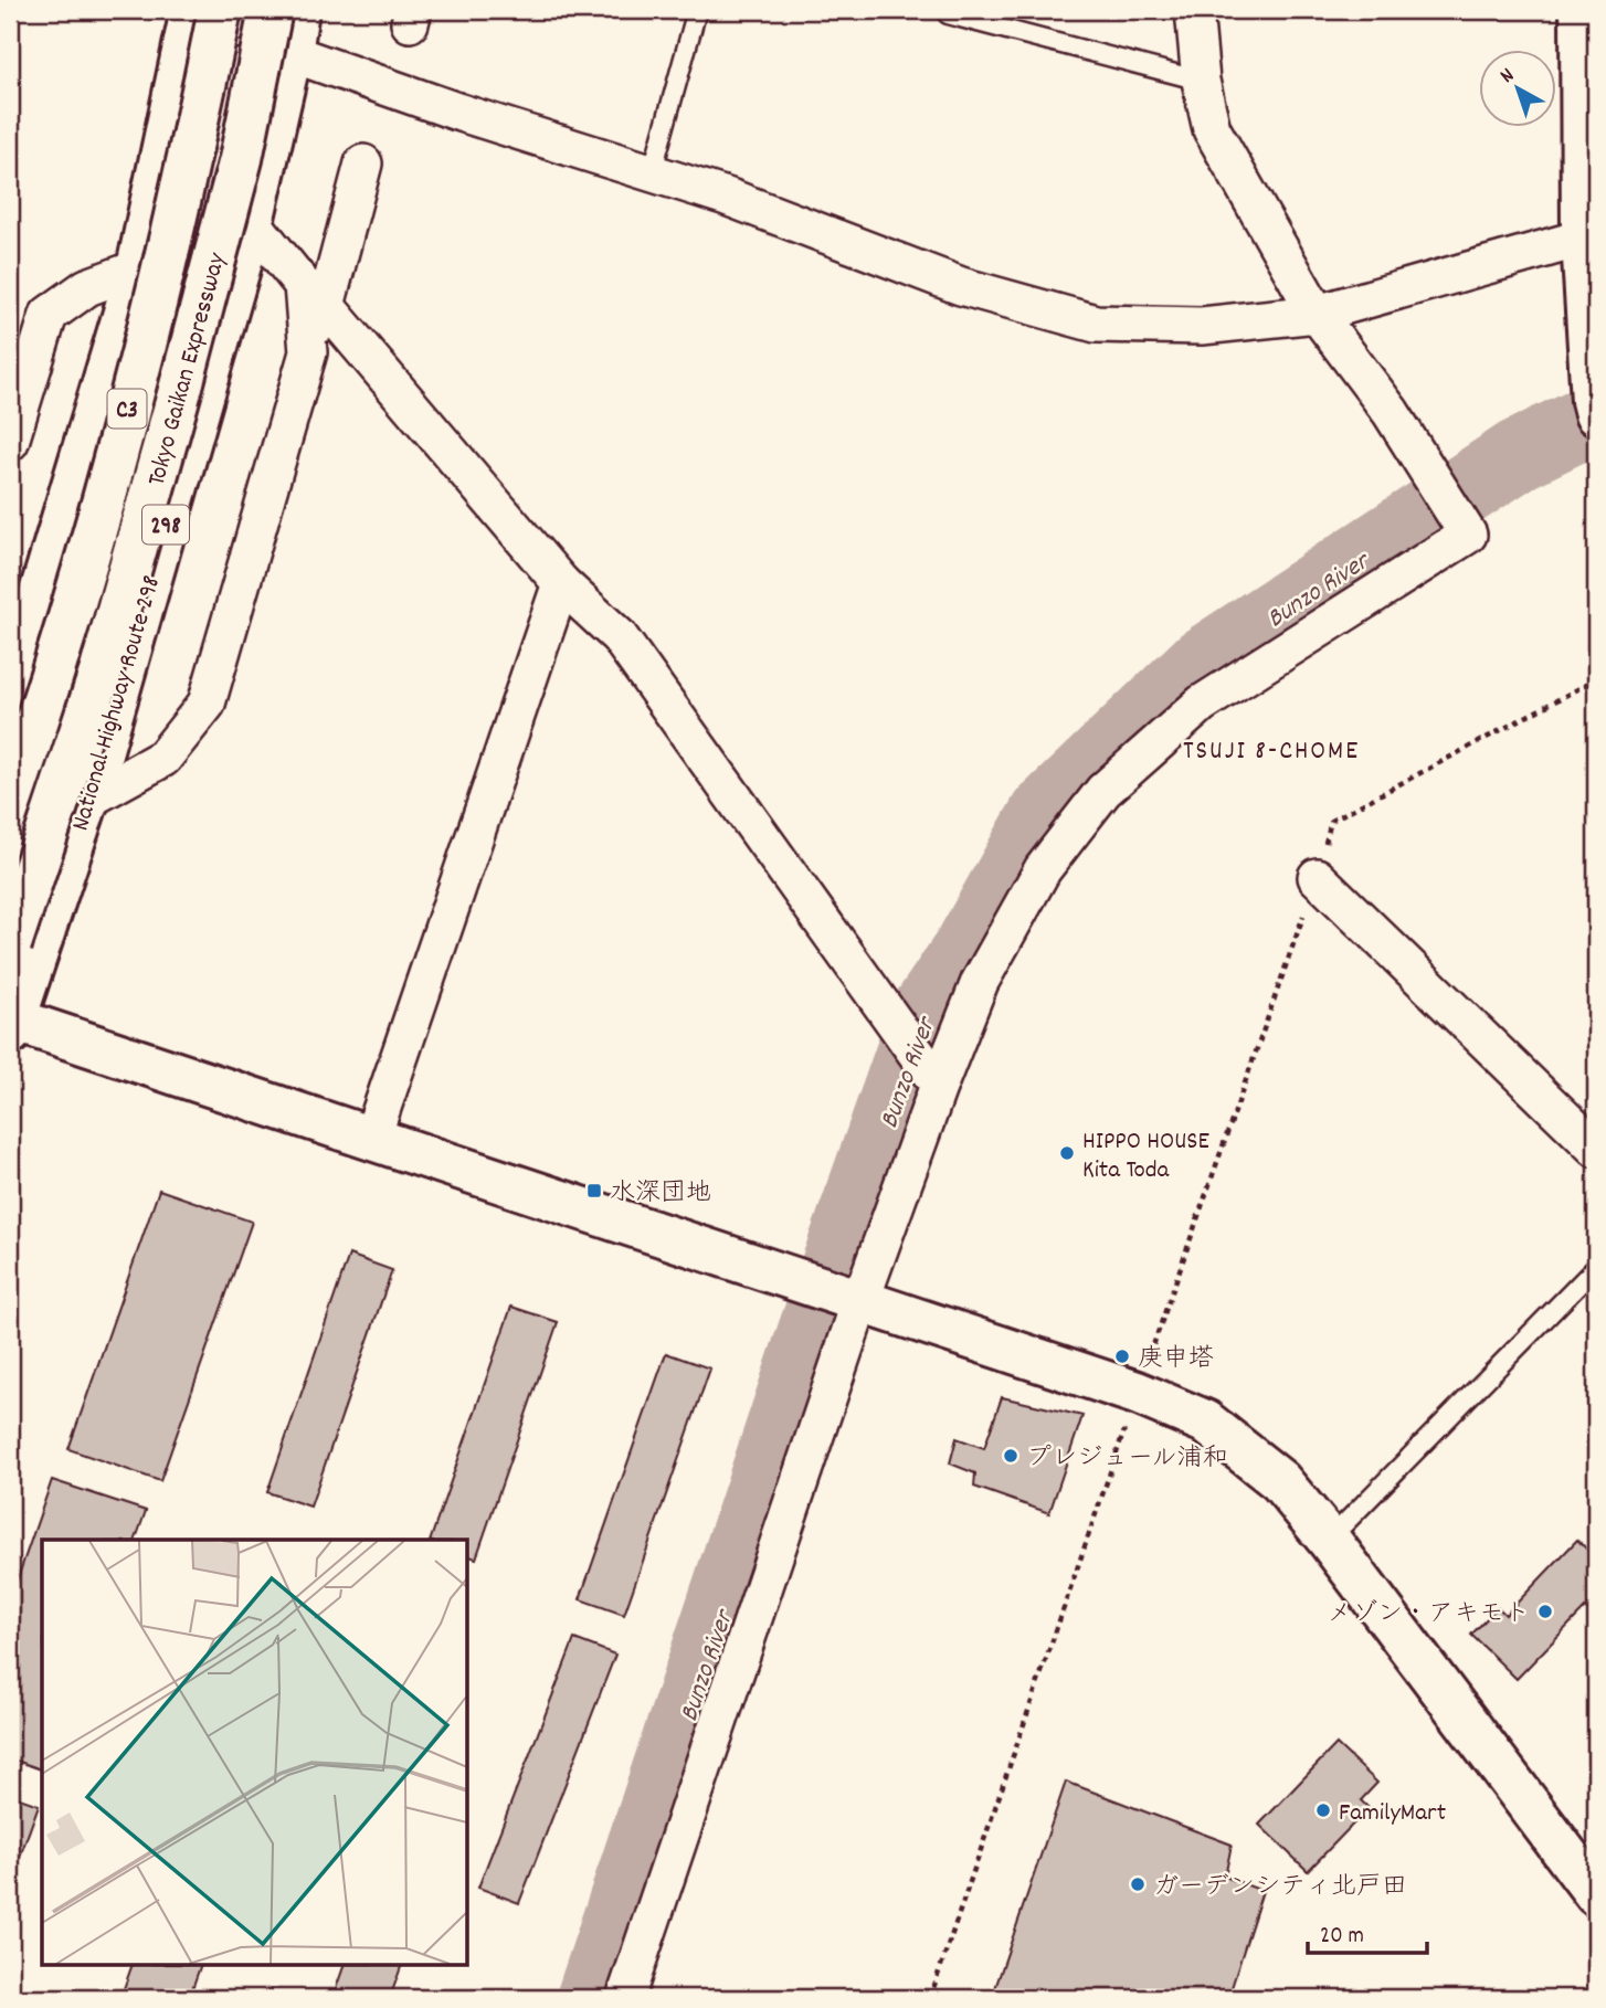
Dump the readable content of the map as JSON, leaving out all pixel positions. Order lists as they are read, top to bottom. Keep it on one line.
{"streets":{"main road":["Tokyo Gaikan Expressway","C3","298","National Highway Route 298"]},"districts":["TSUJI 8-CHOME"],"water":["Bunzo River"],"places":{"other":["HIPPO HOUSE Kita Toda","庚申塔","プレジュール浦和","メゾン・アキモト","FamilyMart","ガーデンシティ北戸田"],"transit":["水深団地"]},"scale_bar":"20 m","north":"top left"}
